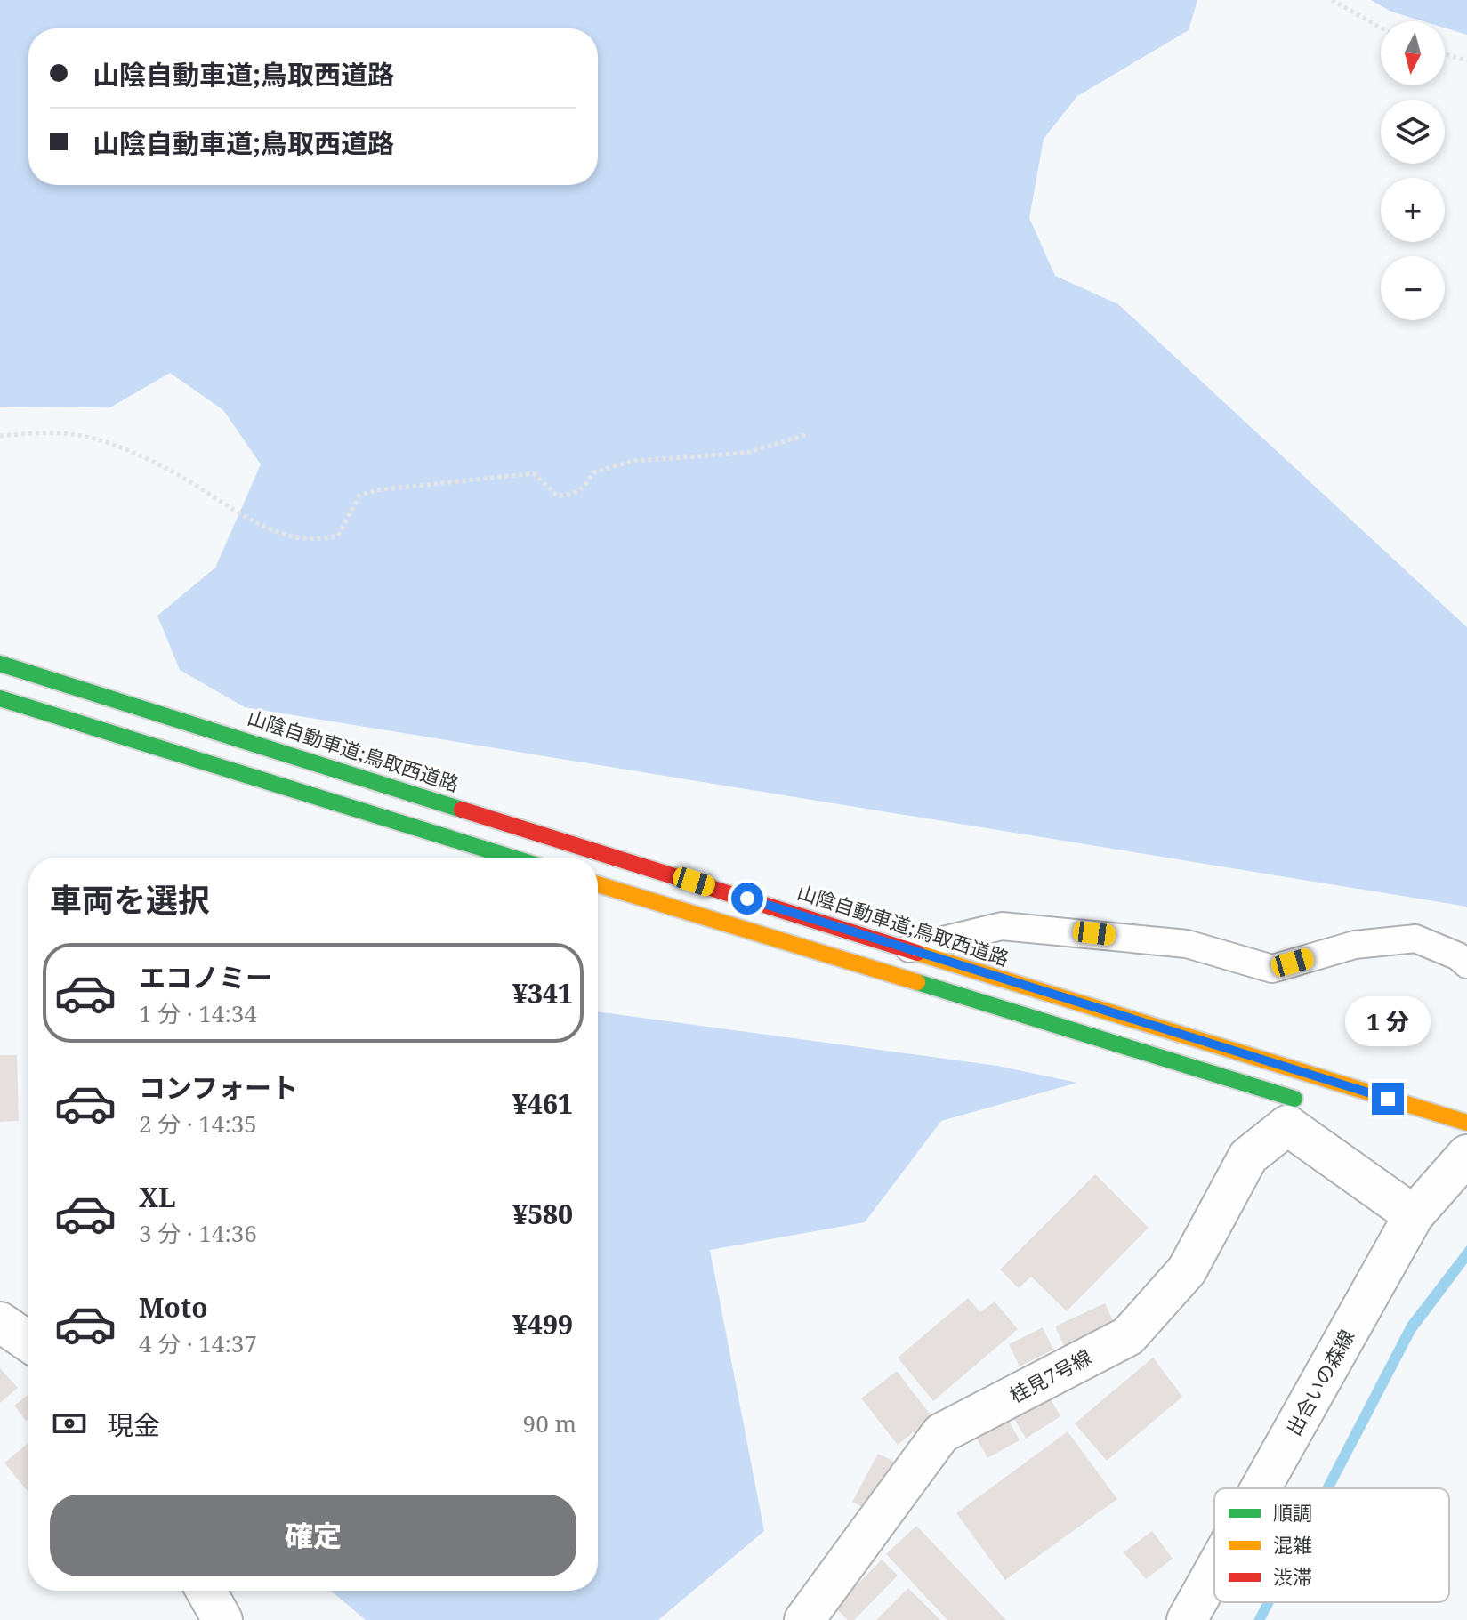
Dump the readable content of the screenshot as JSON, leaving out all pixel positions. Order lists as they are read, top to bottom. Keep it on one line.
{"streets":{"highway":["山陰自動車道;鳥取西道路"],"street":["桂見7号線","出合いの森線"]},"legend":["順調","混雑","渋滞"],"north":"bottom","page":{"map_buttons":["+","−"],"banner":["山陰自動車道;鳥取西道路","山陰自動車道;鳥取西道路"],"heading":"車両を選択","list":[{"name":"エコノミー","note":"1 分 · 14:34","value":"¥341"},{"name":"コンフォート","note":"2 分 · 14:35","value":"¥461"},{"name":"XL","note":"3 分 · 14:36","value":"¥580"},{"name":"Moto","note":"4 分 · 14:37","value":"¥499"}],"bubble":"1 分","pay":["現金","90 m"],"buttons":"確定"}}
